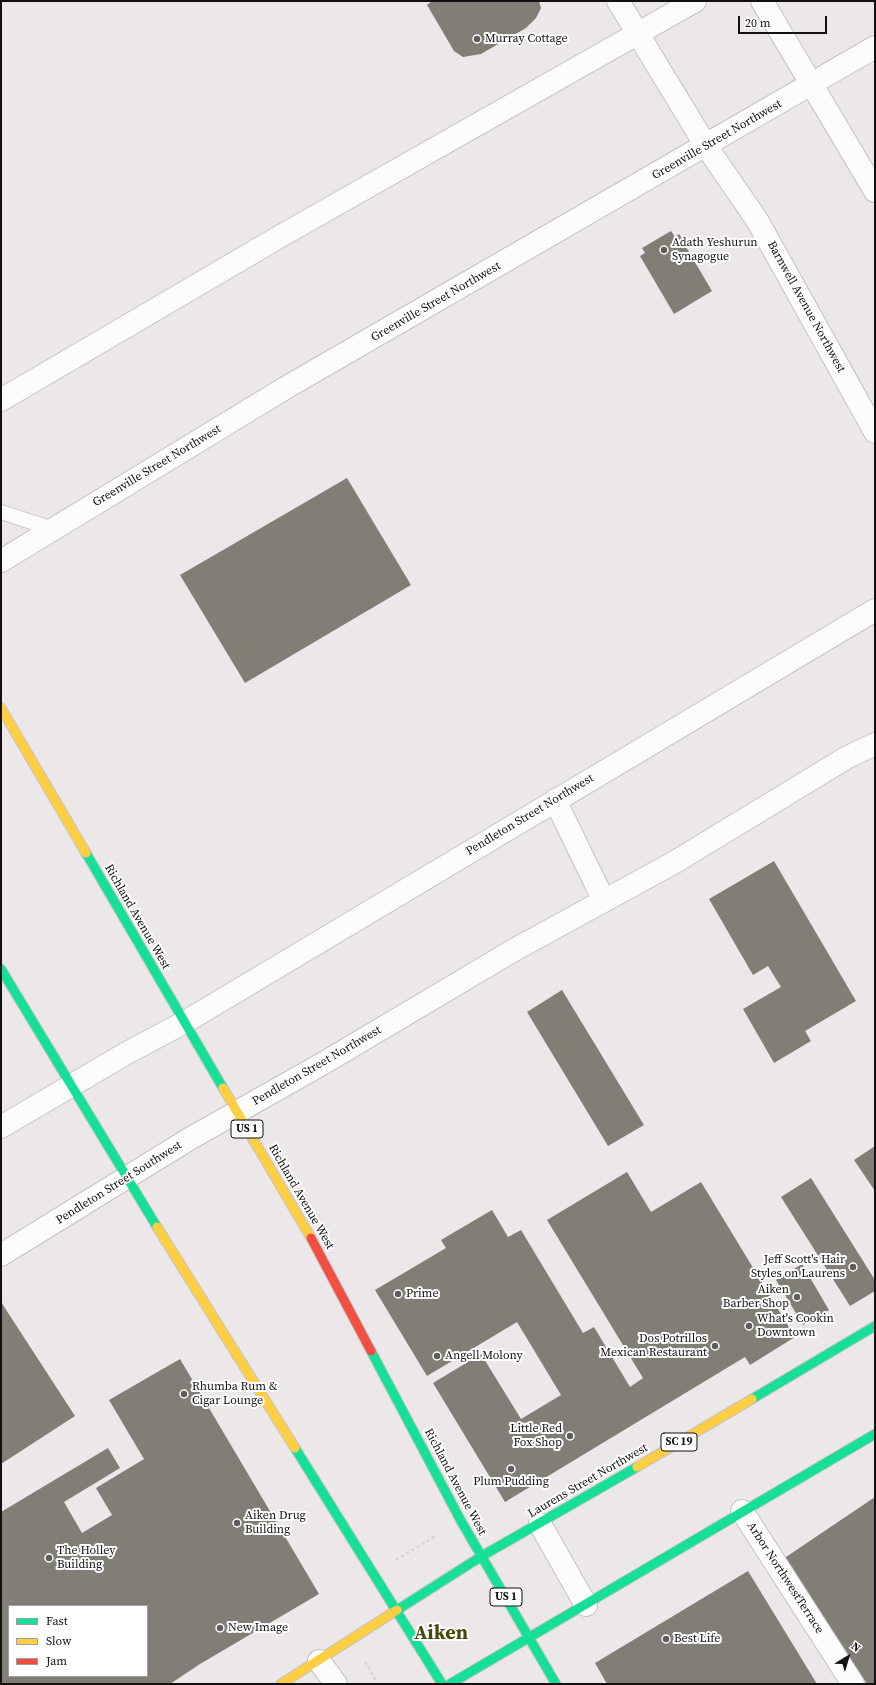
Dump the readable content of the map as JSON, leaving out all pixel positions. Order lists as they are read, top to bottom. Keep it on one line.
{"streets":{"main road":["Richland Avenue West","US 1","SC 19","Laurens Street Northwest"],"street":["Greenville Street Northwest","Barnwell Avenue Northwest","Pendleton Street Northwest","Pendleton Street Southwest","Arbor NorthwestTerrace"]},"crossings":[["Greenville Street Northwest","Barnwell Avenue Northwest"],["Pendleton Street Northwest","Richland Avenue West"],["Pendleton Street Northwest","Pendleton Street Southwest"],["Richland Avenue West","Pendleton Street Southwest"],["Richland Avenue West","Laurens Street Northwest"],["SC 19","Laurens Street Northwest"]],"districts":["Aiken"],"places":["Murray Cottage","Adath Yeshurun Synagogue","Jeff Scott's Hair Styles on Laurens","Prime","Aiken Barber Shop","What's Cookin Downtown","Dos Potrillos Mexican Restaurant","Angell Molony","Rhumba Rum & Cigar Lounge","Little Red Fox Shop","Plum Pudding","Aiken Drug Building","The Holley Building","New Image","Best Life"],"legend":["Fast","Slow","Jam"],"scale_bar":"20 m","north":"top right"}
